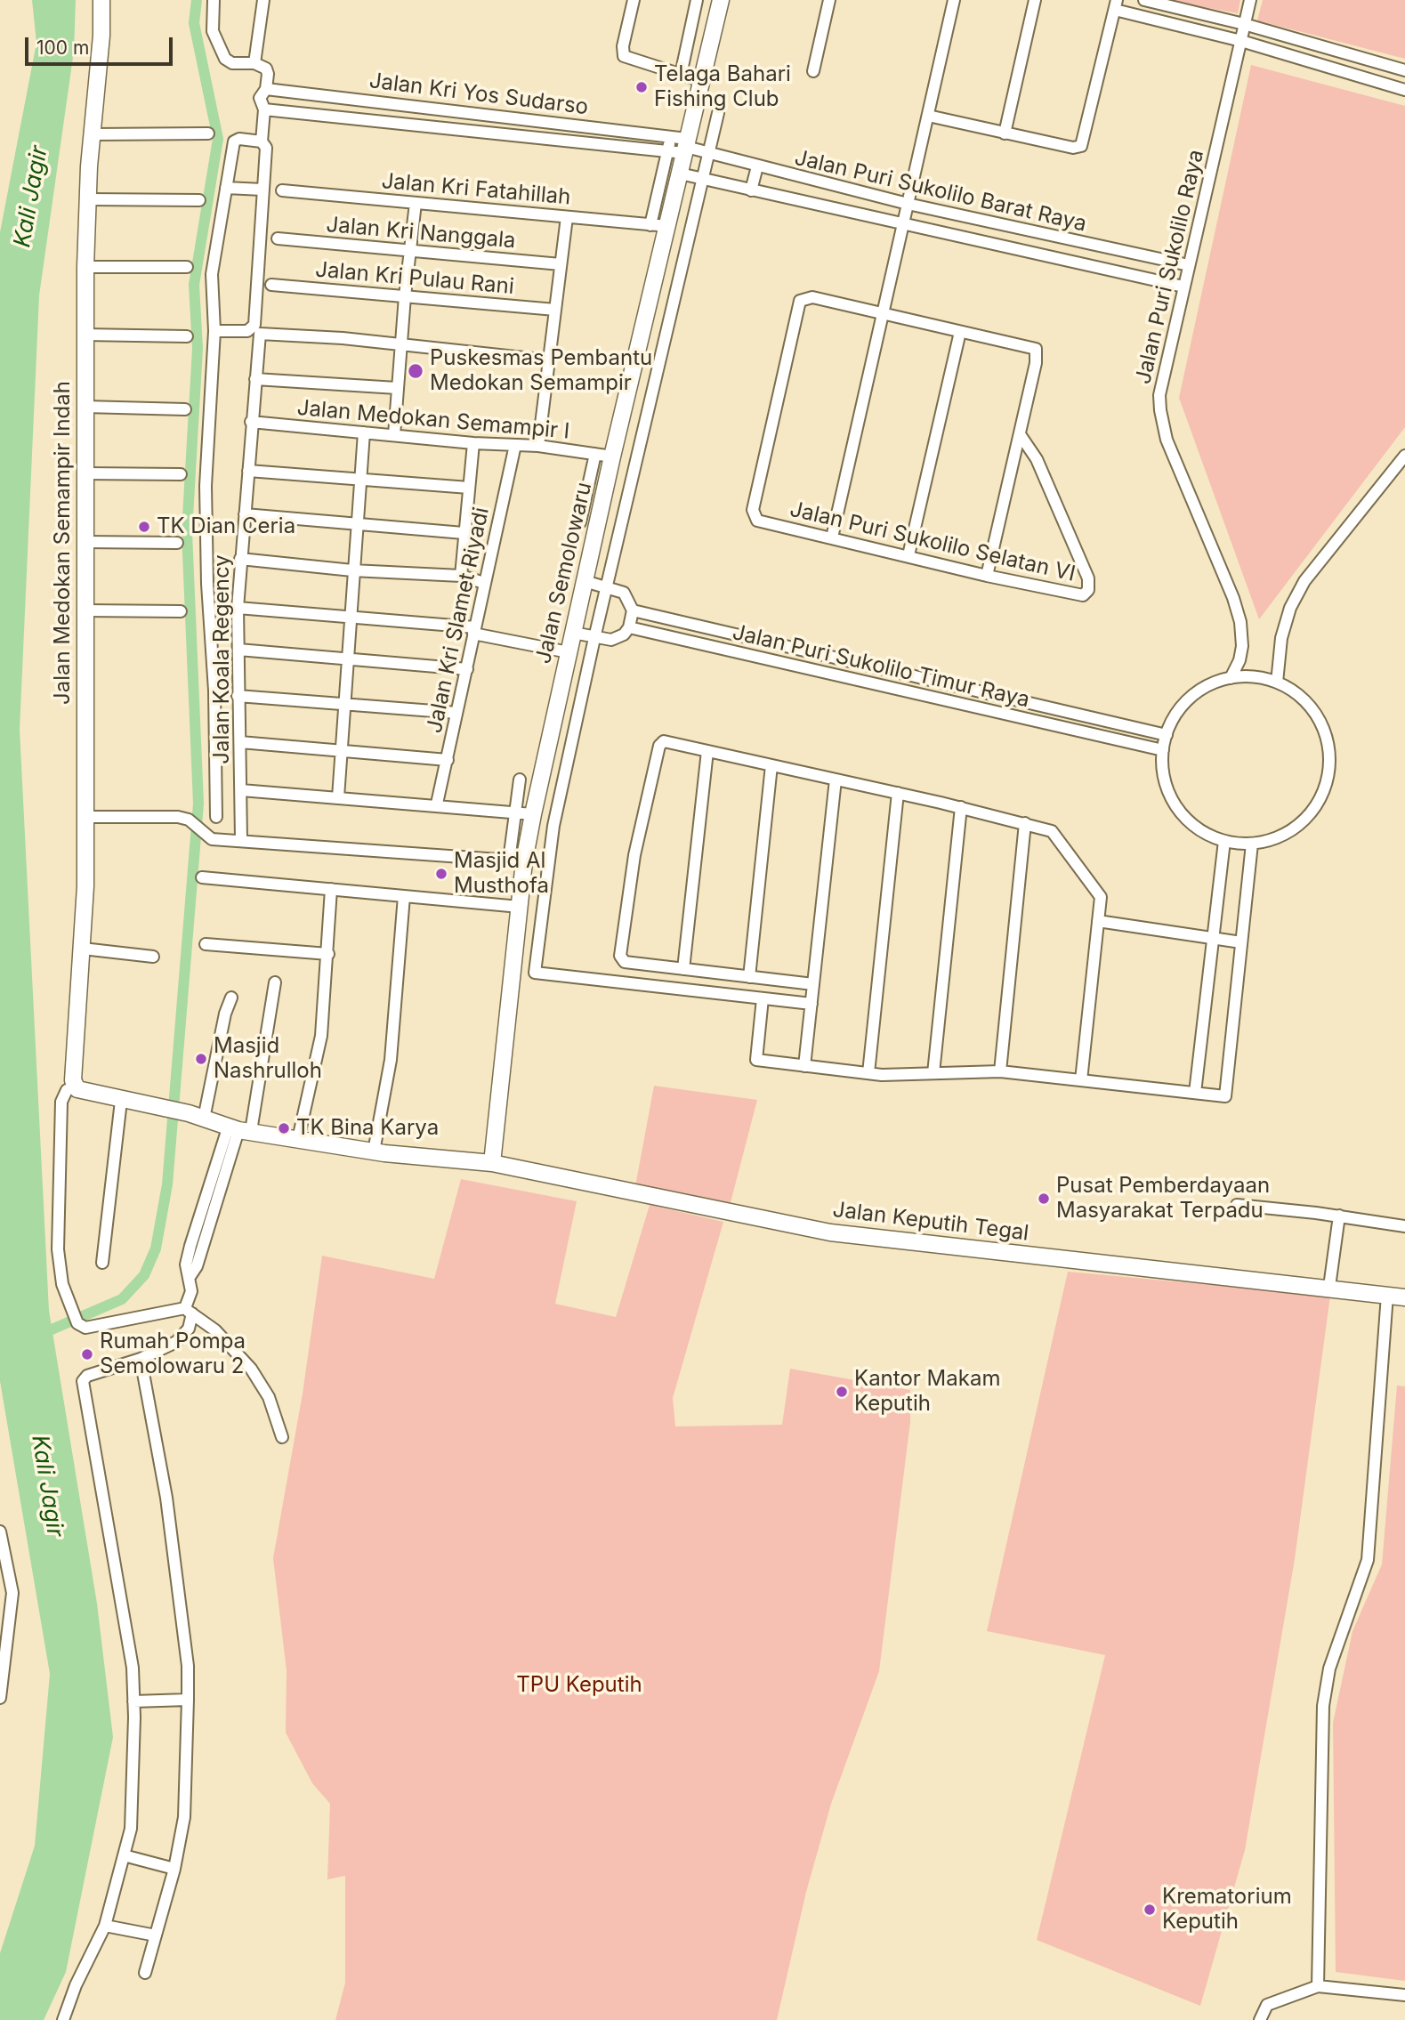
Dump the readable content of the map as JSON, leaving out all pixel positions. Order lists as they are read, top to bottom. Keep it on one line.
{"streets":{"main road":["Jalan Medokan Semampir Indah","Jalan Semolowaru","Jalan Keputih Tegal"],"street":["Jalan Kri Yos Sudarso","Jalan Kri Fatahillah","Jalan Puri Sukolilo Barat Raya","Jalan Kri Nanggala","Jalan Puri Sukolilo Raya","Jalan Kri Pulau Rani","Jalan Medokan Semampir I","Jalan Puri Sukolilo Selatan VI","Jalan Kri Slamet Riyadi","Jalan Koala Regency","Jalan Puri Sukolilo Timur Raya"]},"crossings":[["Jalan Kri Yos Sudarso","Jalan Puri Sukolilo Barat Raya"],["Jalan Kri Yos Sudarso","Jalan Semolowaru"],["Jalan Kri Yos Sudarso","Jalan Koala Regency"],["Jalan Kri Fatahillah","Jalan Semolowaru"],["Jalan Puri Sukolilo Barat Raya","Jalan Puri Sukolilo Raya"],["Jalan Puri Sukolilo Barat Raya","Jalan Semolowaru"],["Jalan Puri Sukolilo Raya","Jalan Puri Sukolilo Timur Raya"],["Jalan Medokan Semampir I","Jalan Semolowaru"],["Jalan Medokan Semampir I","Jalan Kri Slamet Riyadi"],["Jalan Medokan Semampir I","Jalan Koala Regency"],["Jalan Medokan Semampir Indah","Jalan Keputih Tegal"],["Jalan Semolowaru","Jalan Keputih Tegal"]],"water":["Kali Jagir"],"parks":["TPU Keputih"],"places":["Telaga Bahari Fishing Club","Puskesmas Pembantu Medokan Semampir","TK Dian Ceria","Masjid Al Musthofa","Masjid Nashrulloh","TK Bina Karya","Pusat Pemberdayaan Masyarakat Terpadu","Rumah Pompa Semolowaru 2","Kantor Makam Keputih","Krematorium Keputih"],"scale_bar":"100 m"}
